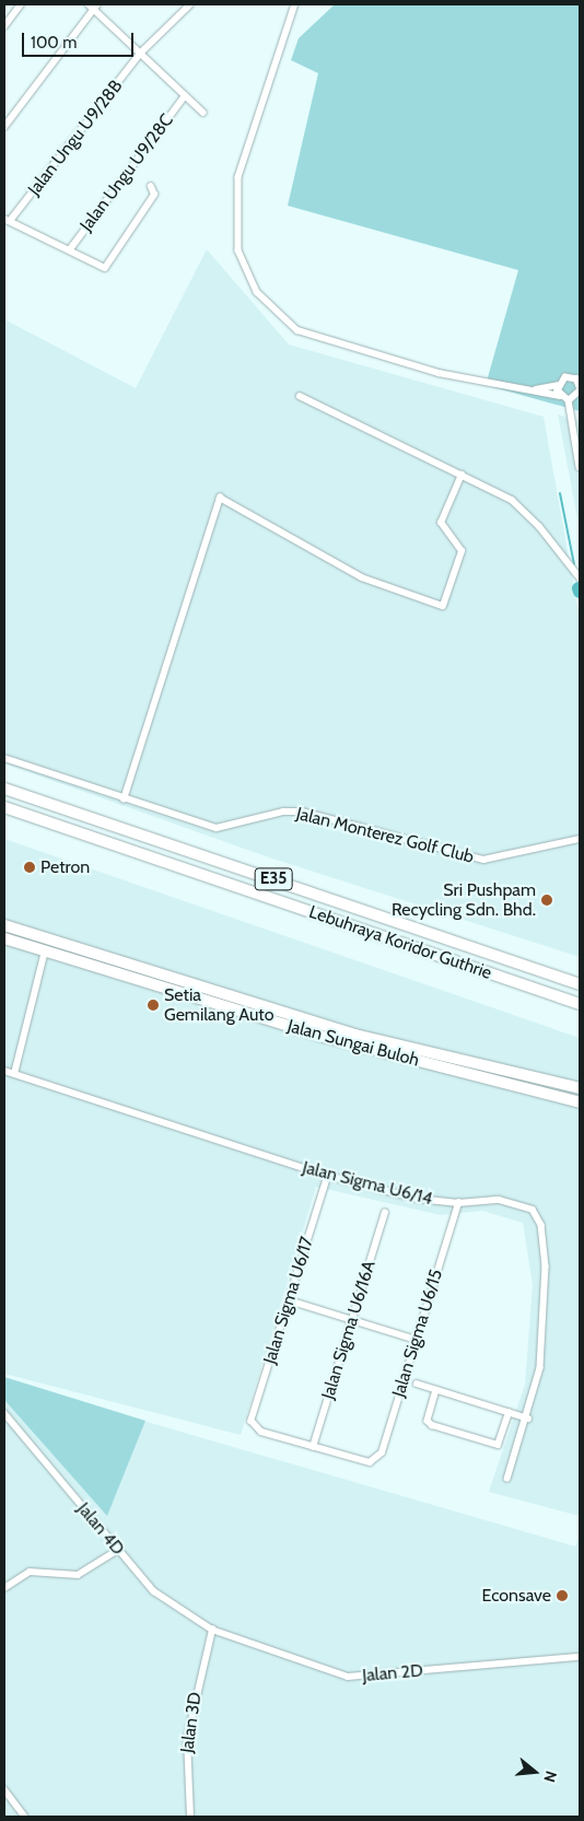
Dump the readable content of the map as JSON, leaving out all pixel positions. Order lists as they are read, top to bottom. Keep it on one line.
{"streets":{"highway":["E35","Lebuhraya Koridor Guthrie","Jalan Sungai Buloh"],"street":["Jalan Ungu U9/28B","Jalan Ungu U9/28C","Jalan Monterez Golf Club","Jalan Sigma U6/14","Jalan Sigma U6/17","Jalan Sigma U6/16A","Jalan Sigma U6/15","Jalan 4D","Jalan 2D","Jalan 3D"]},"crossings":[["Jalan Sigma U6/14","Jalan Sigma U6/17"],["Jalan Sigma U6/14","Jalan Sigma U6/15"],["Jalan Sigma U6/17","Jalan Sigma U6/16A"],["Jalan Sigma U6/17","Jalan Sigma U6/15"],["Jalan Sigma U6/16A","Jalan Sigma U6/15"],["Jalan 4D","Jalan 2D"],["Jalan 4D","Jalan 3D"],["Jalan 2D","Jalan 3D"]],"places":["Petron","Sri Pushpam Recycling Sdn. Bhd.","Setia Gemilang Auto","Econsave"],"scale_bar":"100 m","north":"right"}
